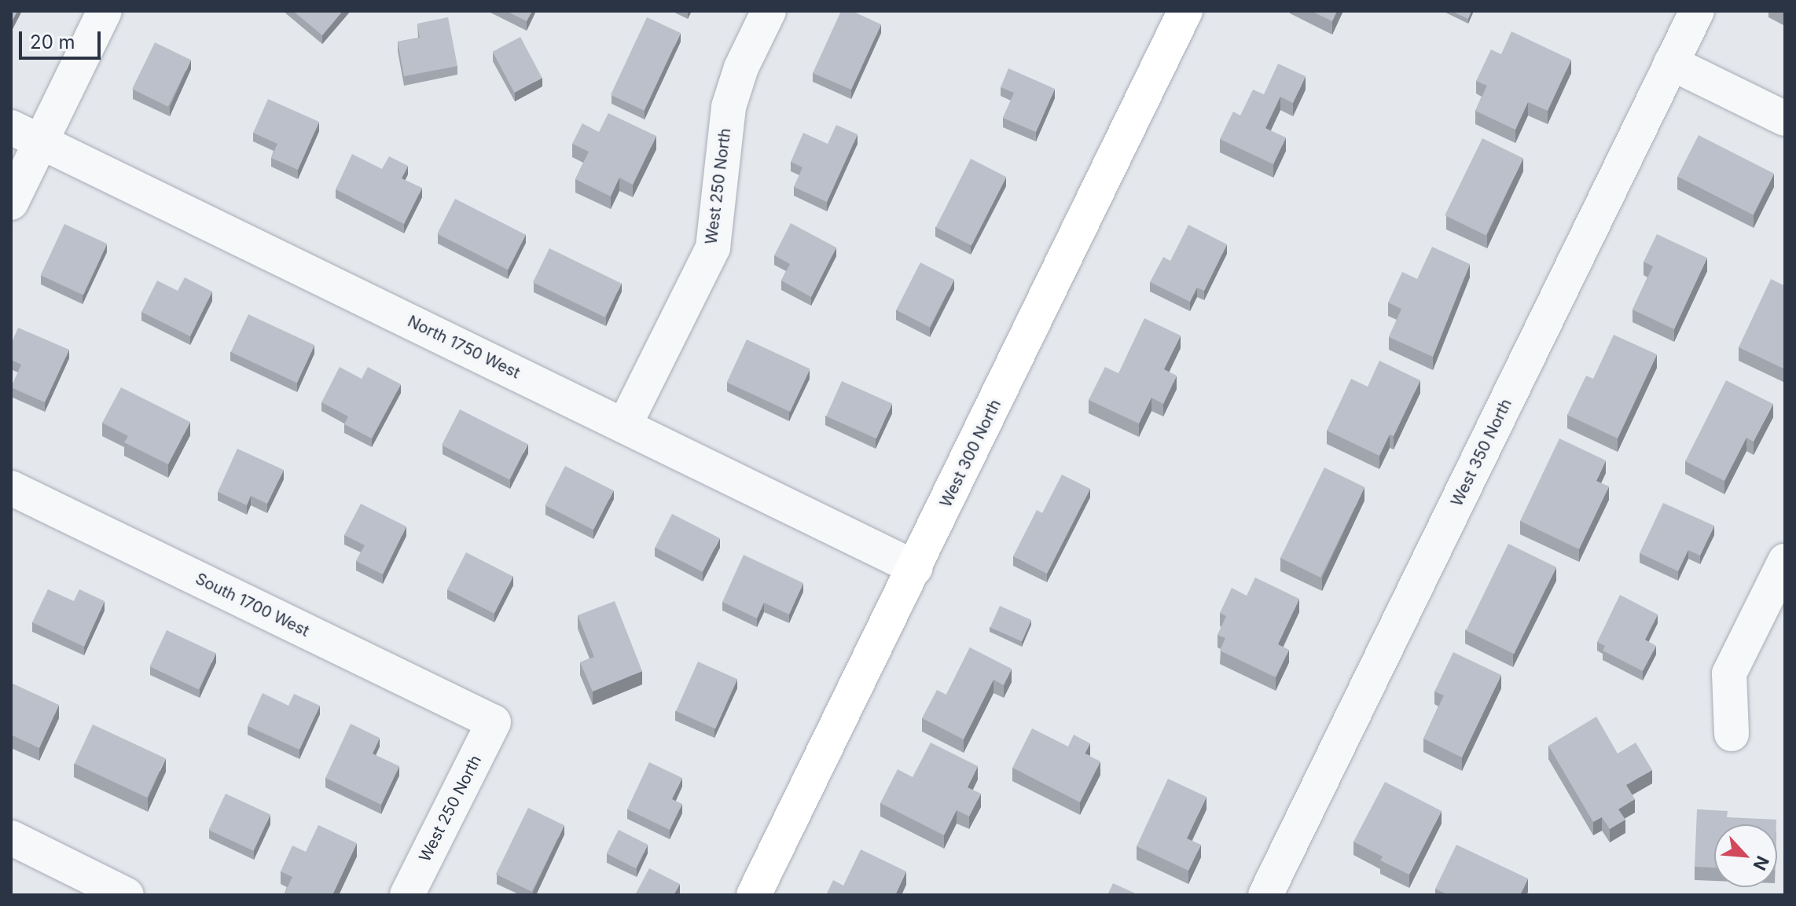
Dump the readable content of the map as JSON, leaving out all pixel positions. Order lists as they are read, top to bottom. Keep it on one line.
{"streets":{"main road":["West 300 North"],"street":["West 250 North","North 1750 West","West 350 North","South 1700 West"]},"crossings":[["West 250 North","North 1750 West"],["West 250 North","South 1700 West"],["North 1750 West","West 300 North"]],"scale_bar":"20 m","north":"bottom right"}
